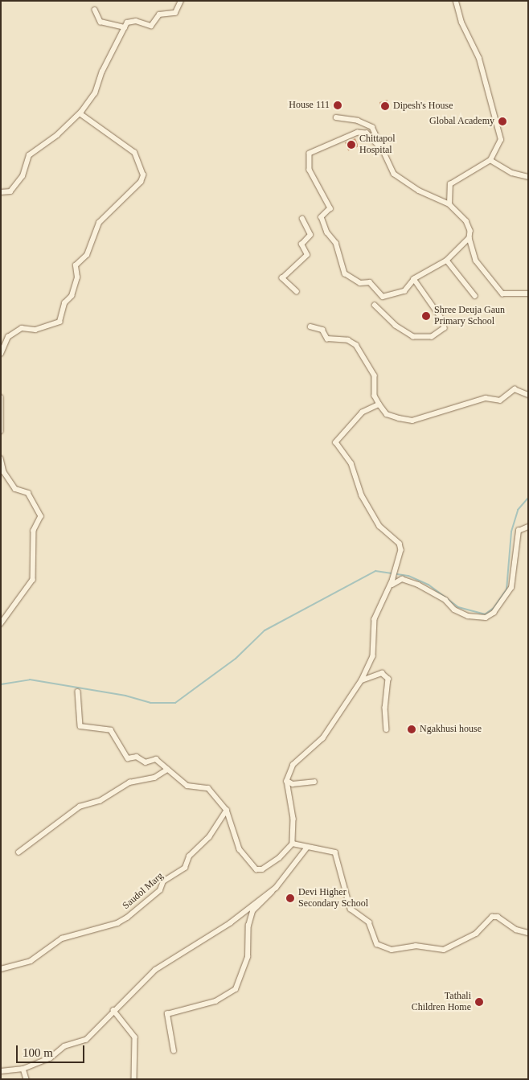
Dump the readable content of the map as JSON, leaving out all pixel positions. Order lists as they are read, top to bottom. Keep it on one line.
{"streets":{"street":["Saudol Marg"]},"places":["House 111","Dipesh's House","Global Academy","Chittapol Hospital","Shree Deuja Gaun Primary School","Ngakhusi house","Devi Higher Secondary School","Tathali Children Home"],"scale_bar":"100 m"}
